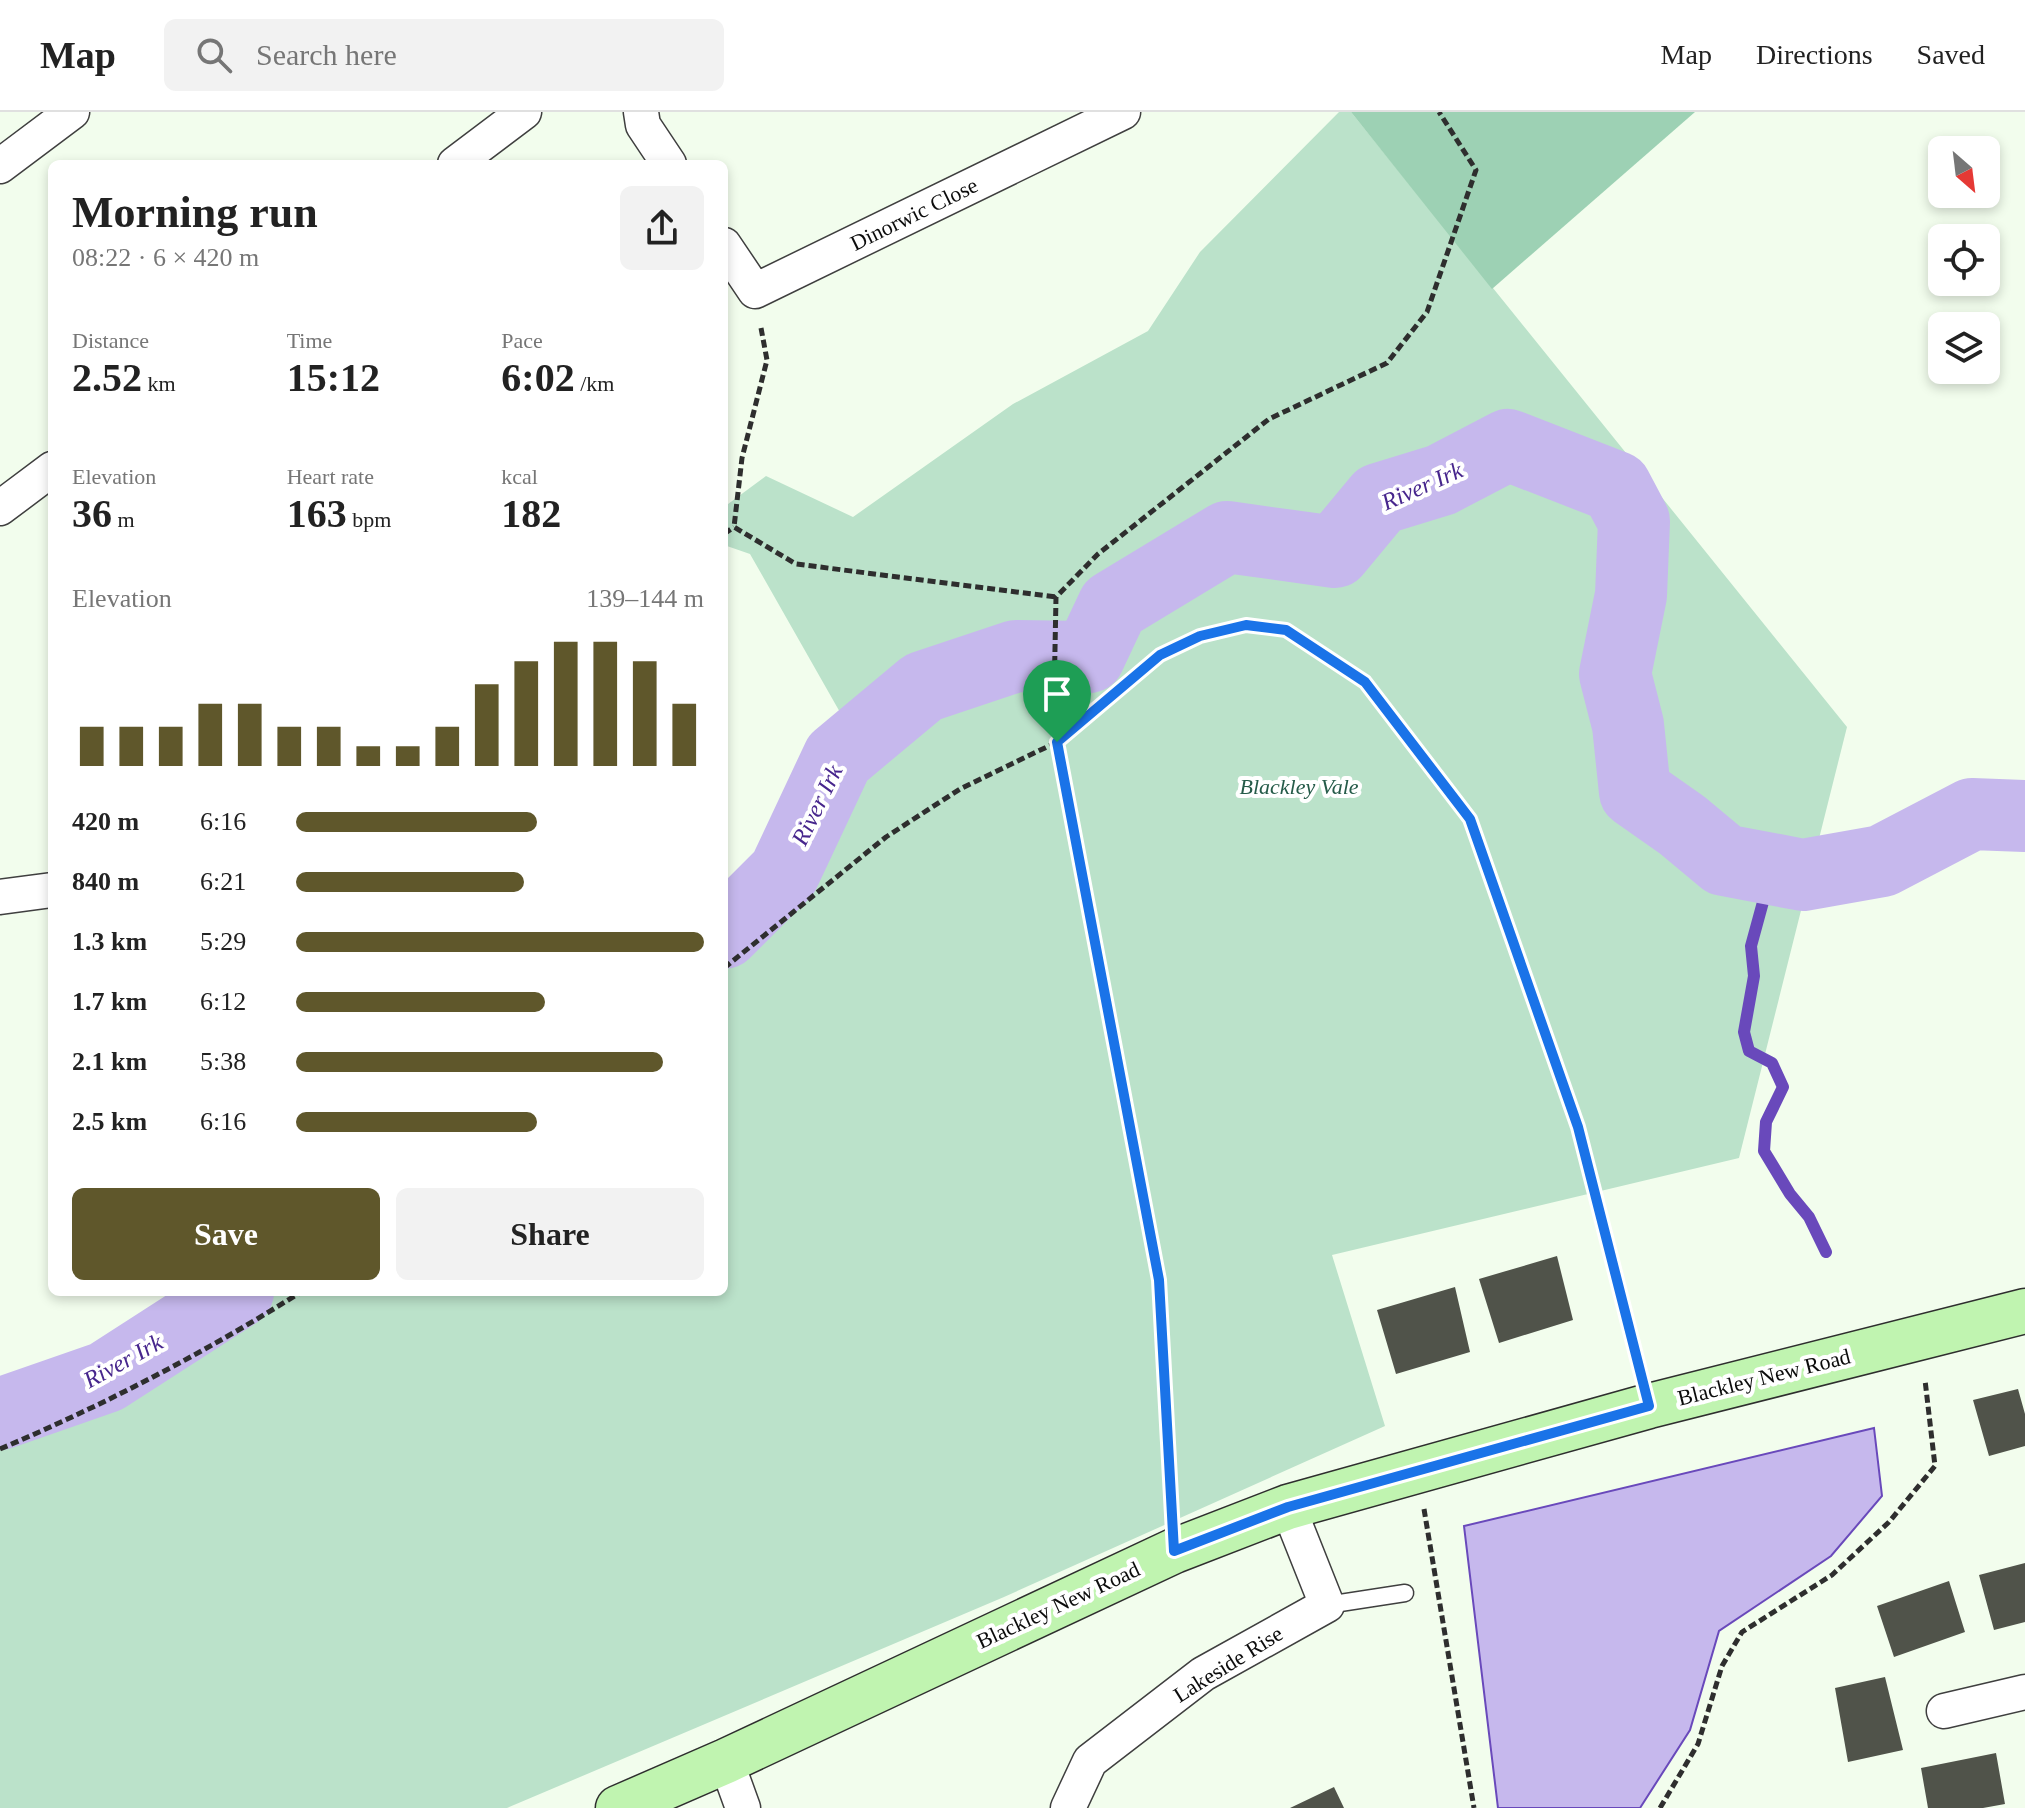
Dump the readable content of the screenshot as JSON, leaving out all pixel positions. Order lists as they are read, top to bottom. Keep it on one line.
{"streets":{"street":["Dinorwic Close","Blackley New Road","Lakeside Rise"]},"water":["River Irk"],"parks":["Blackley Vale"],"north":"bottom right","page":{"header":"Map","search":"Search here","nav":["Map","Directions","Saved"],"heading":["Morning run","08:22 · 6 × 420 m"],"stats":[["Distance","2.52 km"],["Time","15:12"],["Pace","6:02 /km"],["Elevation","36 m"],["Heart rate","163 bpm"],["kcal","182"]],"chart":["Elevation","139–144 m"],"list":[{"name":"420 m","note":"6:16"},{"name":"840 m","note":"6:21"},{"name":"1.3 km","note":"5:29"},{"name":"1.7 km","note":"6:12"},{"name":"2.1 km","note":"5:38"},{"name":"2.5 km","note":"6:16"}],"buttons":["Save","Share"]}}
